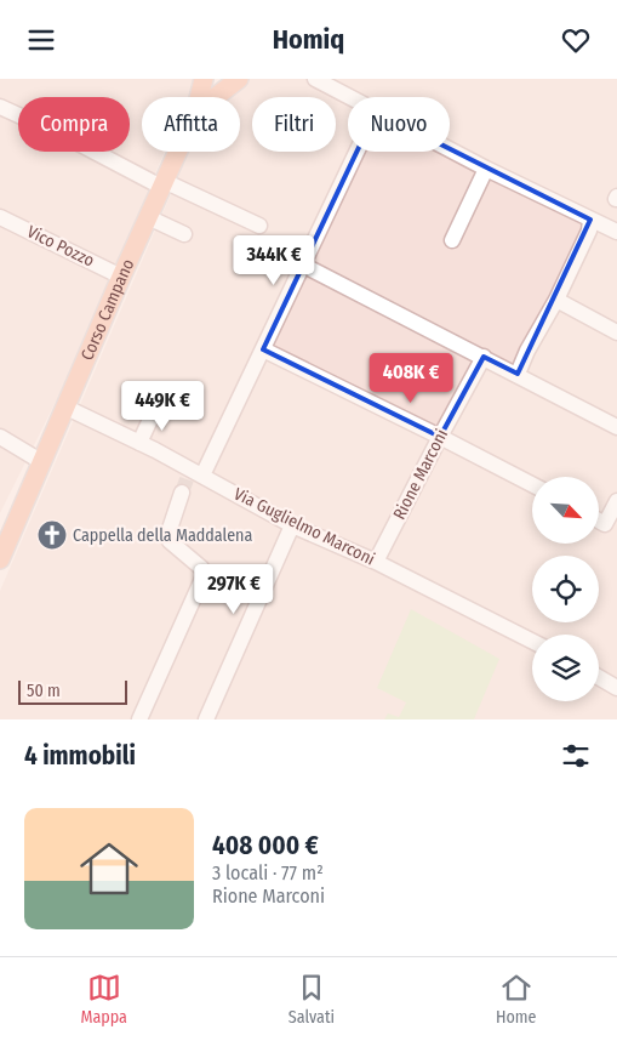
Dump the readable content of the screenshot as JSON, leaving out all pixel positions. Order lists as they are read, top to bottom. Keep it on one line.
{"streets":{"main road":["Corso Campano"],"street":["Vico Pozzo","Rione Marconi","Via Guglielmo Marconi"]},"crossings":[["Vico Pozzo","Corso Campano"],["Corso Campano","Via Guglielmo Marconi"],["Rione Marconi","Via Guglielmo Marconi"]],"places":{"church":["Cappella della Maddalena"]},"scale_bar":"50 m","north":"bottom right","page":{"header":"Homiq","chip":["Compra","Affitta","Filtri","Nuovo"],"price":["344K €","408K €","449K €","297K €"],"scale":"50 m","heading":"4 immobili","list":[{"name":"408 000 €","note":"3 locali · 77 m² · Rione Marconi"}],"tabs":["Mappa","Salvati","Home"]}}
